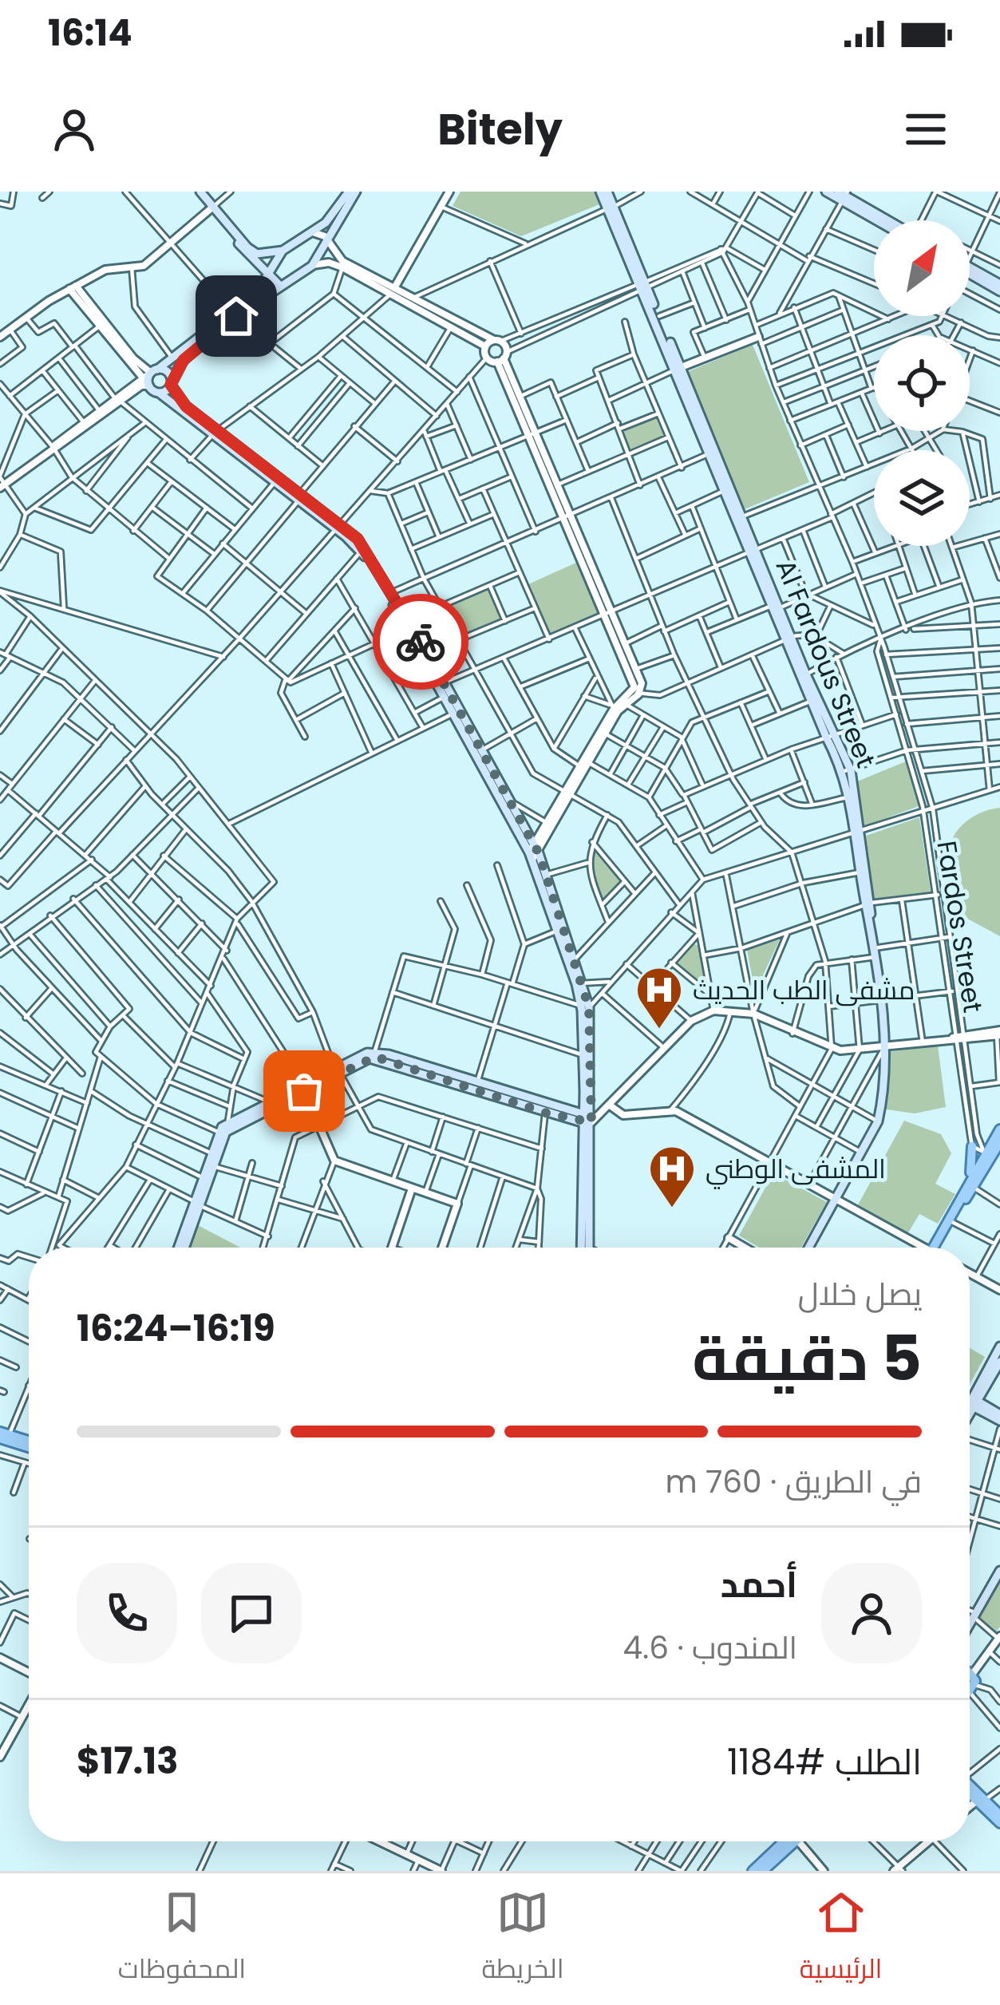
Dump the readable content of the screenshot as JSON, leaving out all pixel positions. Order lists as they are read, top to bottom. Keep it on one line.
{"streets":{"main road":["Al Fardous Street"],"street":["Fardos Street"]},"places":{"hospital":["مشفى الطب الحديث","المشفى الوطني"]},"north":"top right","page":{"status":"16:14","header":"Bitely","heading":["5 دقيقة","يصل خلال","16:19–16:24"],"panel":["أحمد","المندوب · 4.6","الطلب #1184","$17.13"],"bar":"في الطريق · 760 m","tabs":["الرئيسية","الخريطة","المحفوظات"]}}
